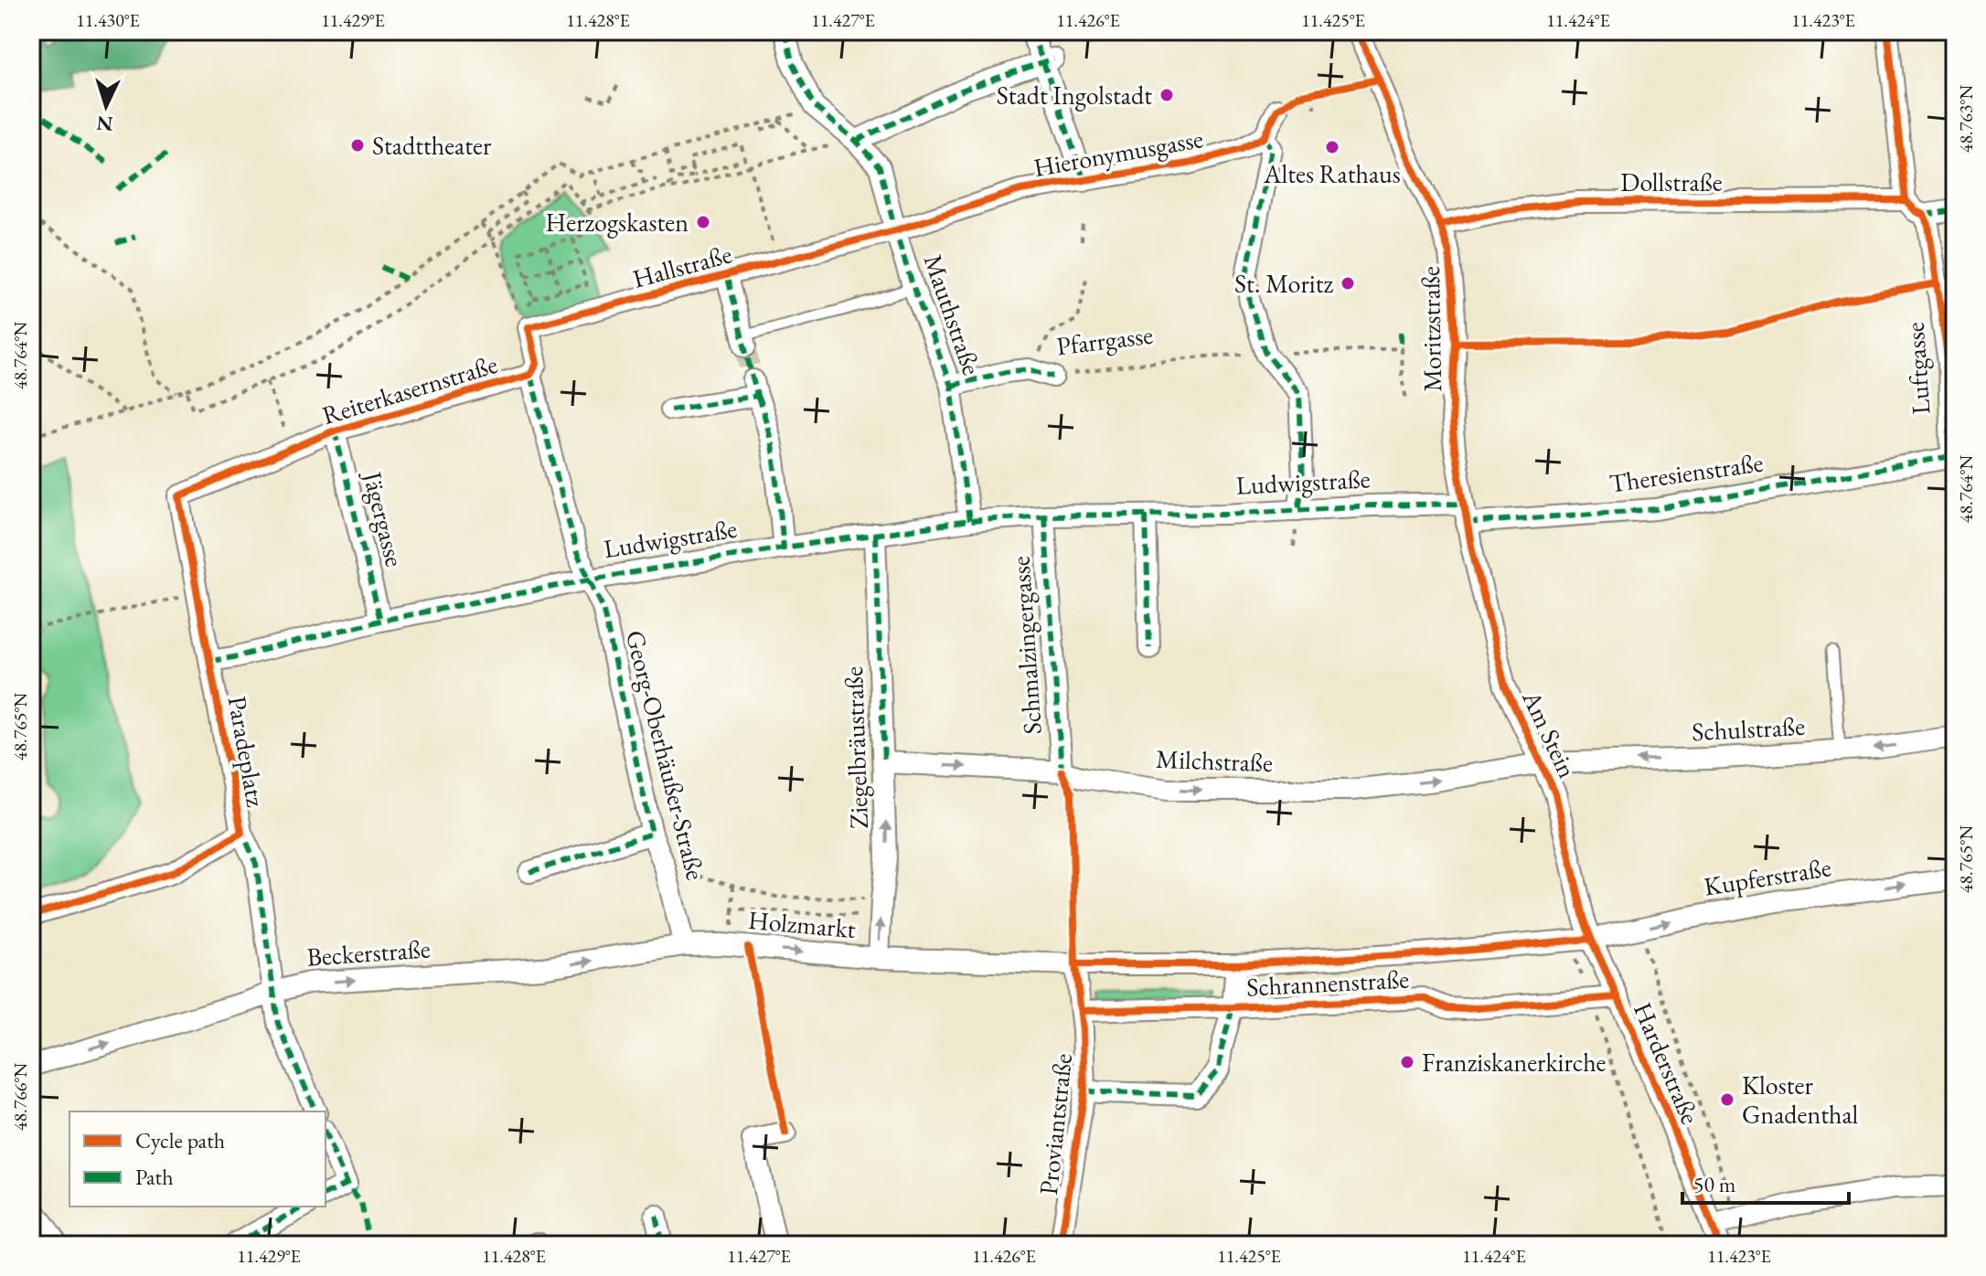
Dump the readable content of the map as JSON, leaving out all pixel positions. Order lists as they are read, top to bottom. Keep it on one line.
{"streets":{"street":["Hieronymusgasse","Dollstraße","Hallstraße","Mauthstraße","Moritzstraße","Pfarrgasse","Luftgasse","Reiterkasernstraße","Theresienstraße","Ludwigstraße","Jägergasse","Schmalzingergasse","Schulstraße","Am Stein","Ziegelbräustraße","Paradeplatz","Georg-Oberhäußer-Straße","Milchstraße","Kupferstraße","Holzmarkt","Beckerstraße","Schrannenstraße","Harderstraße","Proviantstraße"]},"crossings":[["Hieronymusgasse","Hallstraße"],["Hieronymusgasse","Mauthstraße"],["Dollstraße","Moritzstraße"],["Hallstraße","Mauthstraße"],["Hallstraße","Reiterkasernstraße"],["Hallstraße","Ludwigstraße"],["Hallstraße","Georg-Oberhäußer-Straße"],["Mauthstraße","Pfarrgasse"],["Mauthstraße","Ludwigstraße"],["Moritzstraße","Theresienstraße"],["Moritzstraße","Ludwigstraße"],["Moritzstraße","Am Stein"],["Luftgasse","Theresienstraße"],["Reiterkasernstraße","Jägergasse"],["Reiterkasernstraße","Paradeplatz"],["Theresienstraße","Ludwigstraße"],["Ludwigstraße","Jägergasse"],["Ludwigstraße","Schmalzingergasse"],["Ludwigstraße","Ziegelbräustraße"],["Ludwigstraße","Paradeplatz"],["Ludwigstraße","Georg-Oberhäußer-Straße"],["Schmalzingergasse","Milchstraße"],["Schulstraße","Am Stein"],["Schulstraße","Milchstraße"],["Am Stein","Milchstraße"],["Am Stein","Kupferstraße"],["Am Stein","Schrannenstraße"],["Am Stein","Harderstraße"],["Ziegelbräustraße","Milchstraße"],["Ziegelbräustraße","Holzmarkt"],["Ziegelbräustraße","Schrannenstraße"],["Paradeplatz","Beckerstraße"],["Georg-Oberhäußer-Straße","Beckerstraße"],["Kupferstraße","Schrannenstraße"],["Kupferstraße","Harderstraße"],["Holzmarkt","Beckerstraße"],["Holzmarkt","Schrannenstraße"],["Schrannenstraße","Harderstraße"],["Schrannenstraße","Proviantstraße"]],"one_way":["Schulstraße","Ziegelbräustraße","Milchstraße","Kupferstraße","Holzmarkt","Beckerstraße"],"places":["Stadt Ingolstadt","Stadttheater","Altes Rathaus","Herzogskasten","St. Moritz","Franziskanerkirche","Kloster Gnadenthal"],"legend":["Cycle path","Path"],"scale_bar":"50 m","north":"bottom","coordinates":["11.430°E","11.429°E","11.428°E","11.427°E","11.426°E","11.425°E","11.424°E","11.423°E","48.763°N","48.764°N","48.765°N","48.766°N"]}
